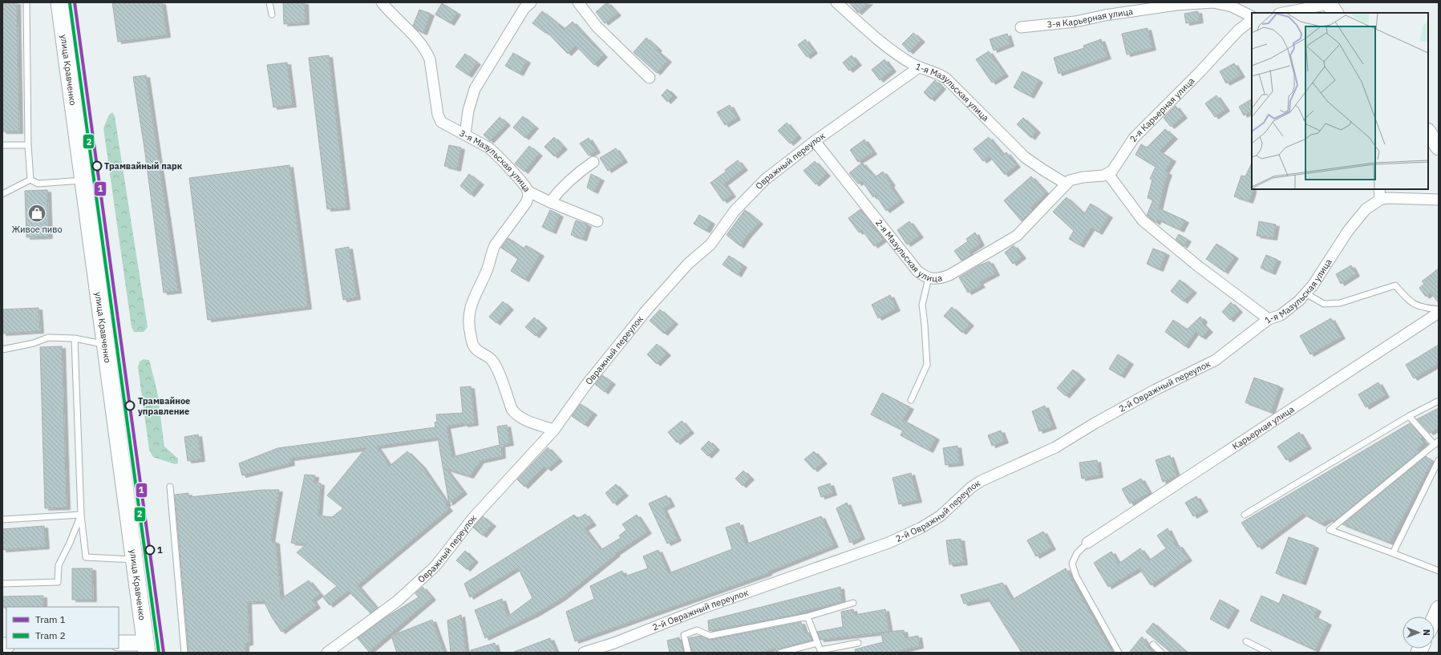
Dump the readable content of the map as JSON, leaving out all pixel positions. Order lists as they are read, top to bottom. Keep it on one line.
{"streets":{"main road":["улица Кравченко"],"street":["3-я Карьерная улица","1-я Мазульская улица","2-я Карьерная улица","Овражный переулок","3-я Мазульская улица","2-я Мазульская улица","2-й Овражный переулок","Карьерная улица"]},"crossings":[["1-я Мазульская улица","2-я Карьерная улица"],["1-я Мазульская улица","Овражный переулок"],["1-я Мазульская улица","2-я Мазульская улица"],["1-я Мазульская улица","2-й Овражный переулок"],["Овражный переулок","3-я Мазульская улица"],["Овражный переулок","2-я Мазульская улица"]],"places":{"other":["Трамвайный парк","Трамвайное управление","1"],"shop":["Живое пиво"]},"lines":["tram line 1","tram line 2"],"legend":["Tram 1","Tram 2"],"north":"right"}
